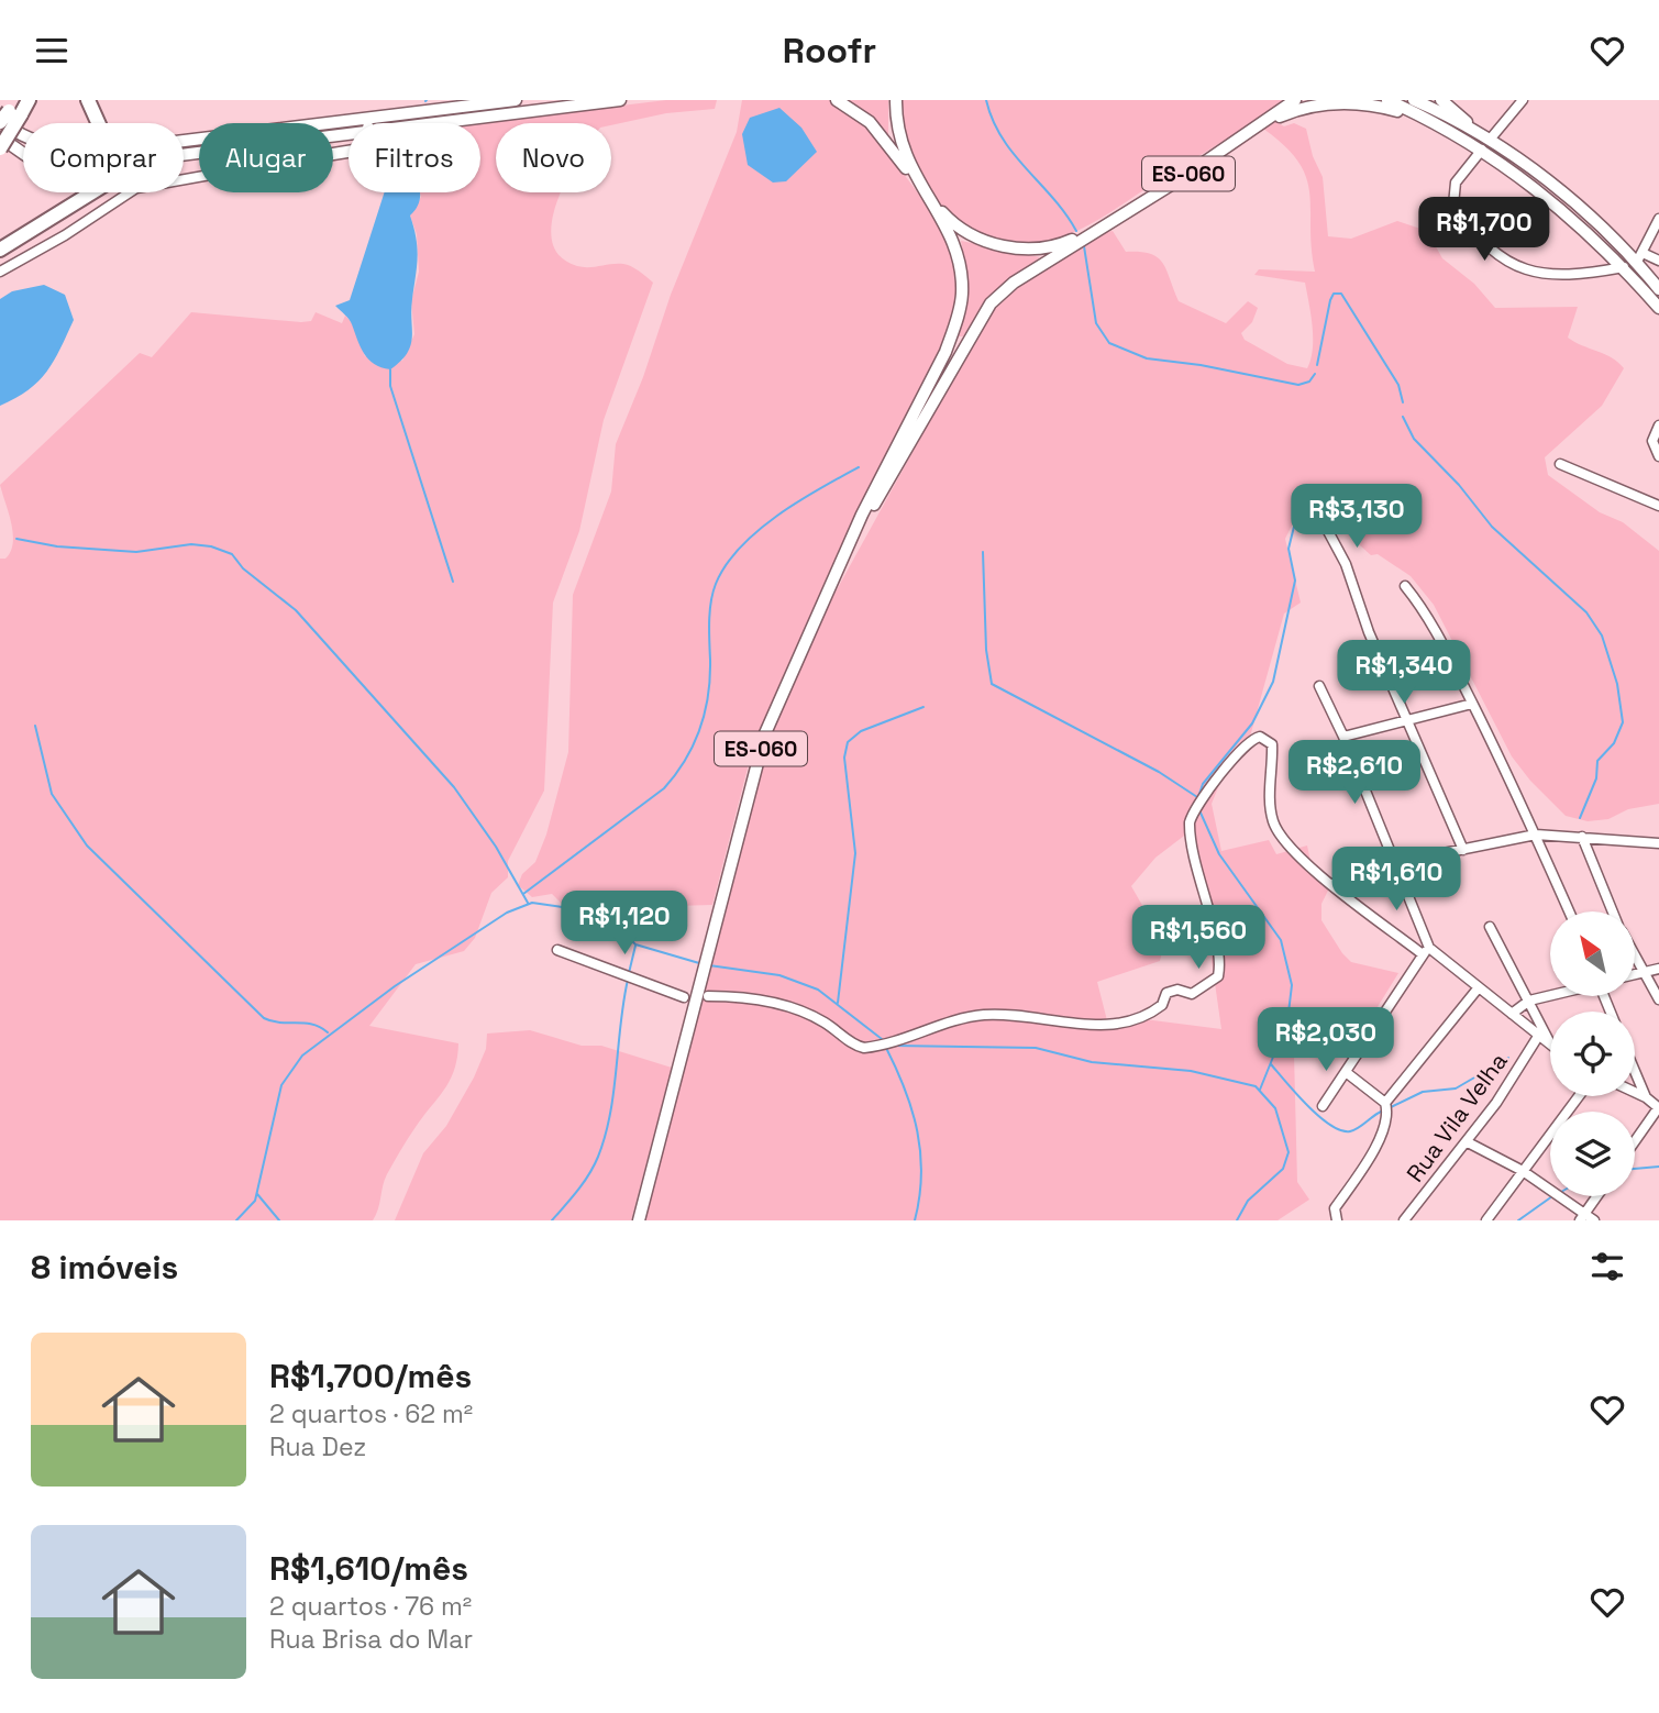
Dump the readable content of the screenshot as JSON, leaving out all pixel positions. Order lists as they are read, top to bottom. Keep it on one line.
{"streets":{"main road":["ES-060"],"street":["Rua Vila Velha"]},"north":"top left","page":{"header":"Roofr","chip":["Comprar","Alugar","Filtros","Novo"],"price":["R$1,700","R$3,130","R$1,340","R$2,610","R$1,610","R$1,120","R$1,560","R$2,030"],"heading":"8 imóveis","list":[{"name":"R$1,700/mês","note":"2 quartos · 62 m² · Rua Dez"},{"name":"R$1,610/mês","note":"2 quartos · 76 m² · Rua Brisa do Mar"}]}}
